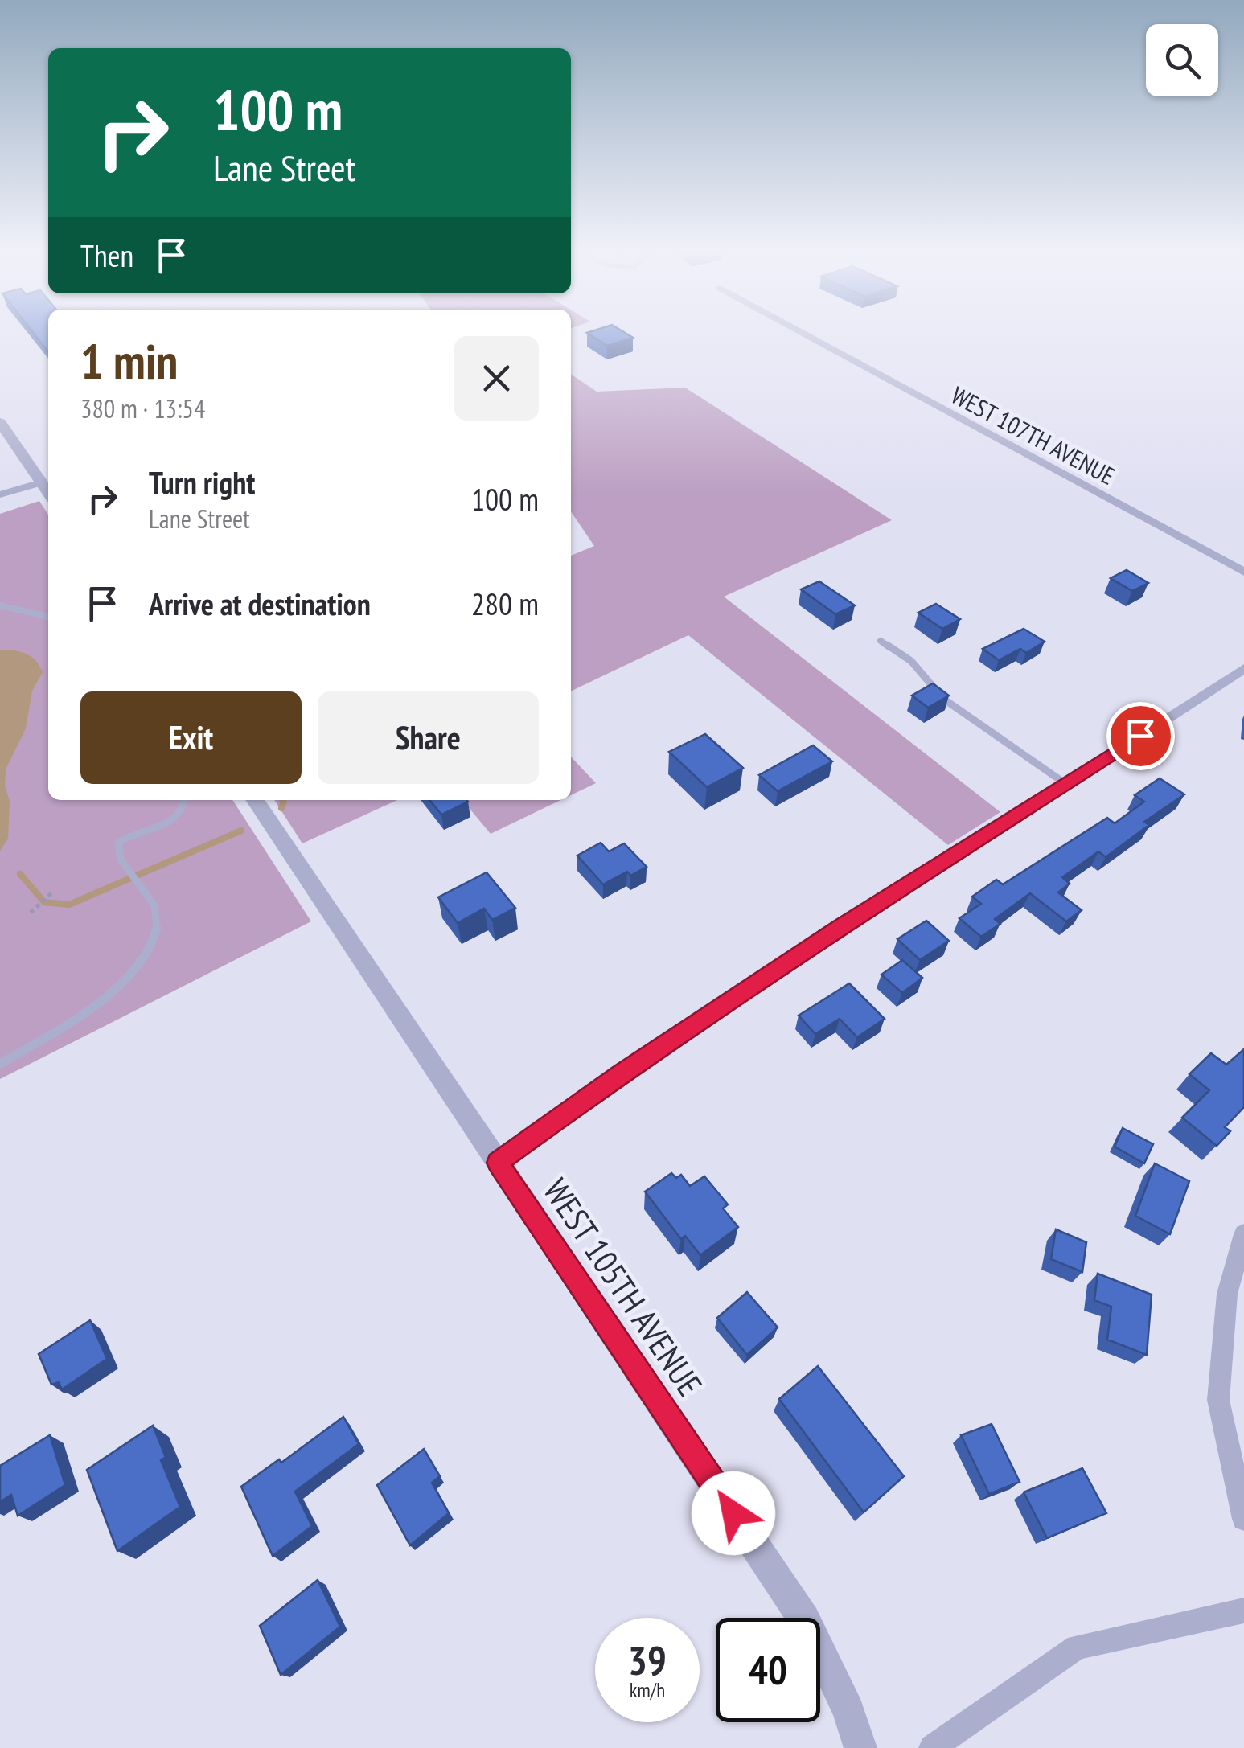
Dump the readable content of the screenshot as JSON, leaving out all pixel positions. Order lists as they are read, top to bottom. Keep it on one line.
{"streets":{"street":["WEST 107TH AVENUE","WEST 105TH AVENUE"]},"page":{"turn":["100 m","Lane Street"],"then":"Then","heading":["1 min","380 m · 13:54"],"list":[{"name":"Turn right","note":"Lane Street","value":"100 m"},{"name":"Arrive at destination","value":"280 m"}],"buttons":["Exit","Share"],"speed":"39 km/h","limit":"40"}}
